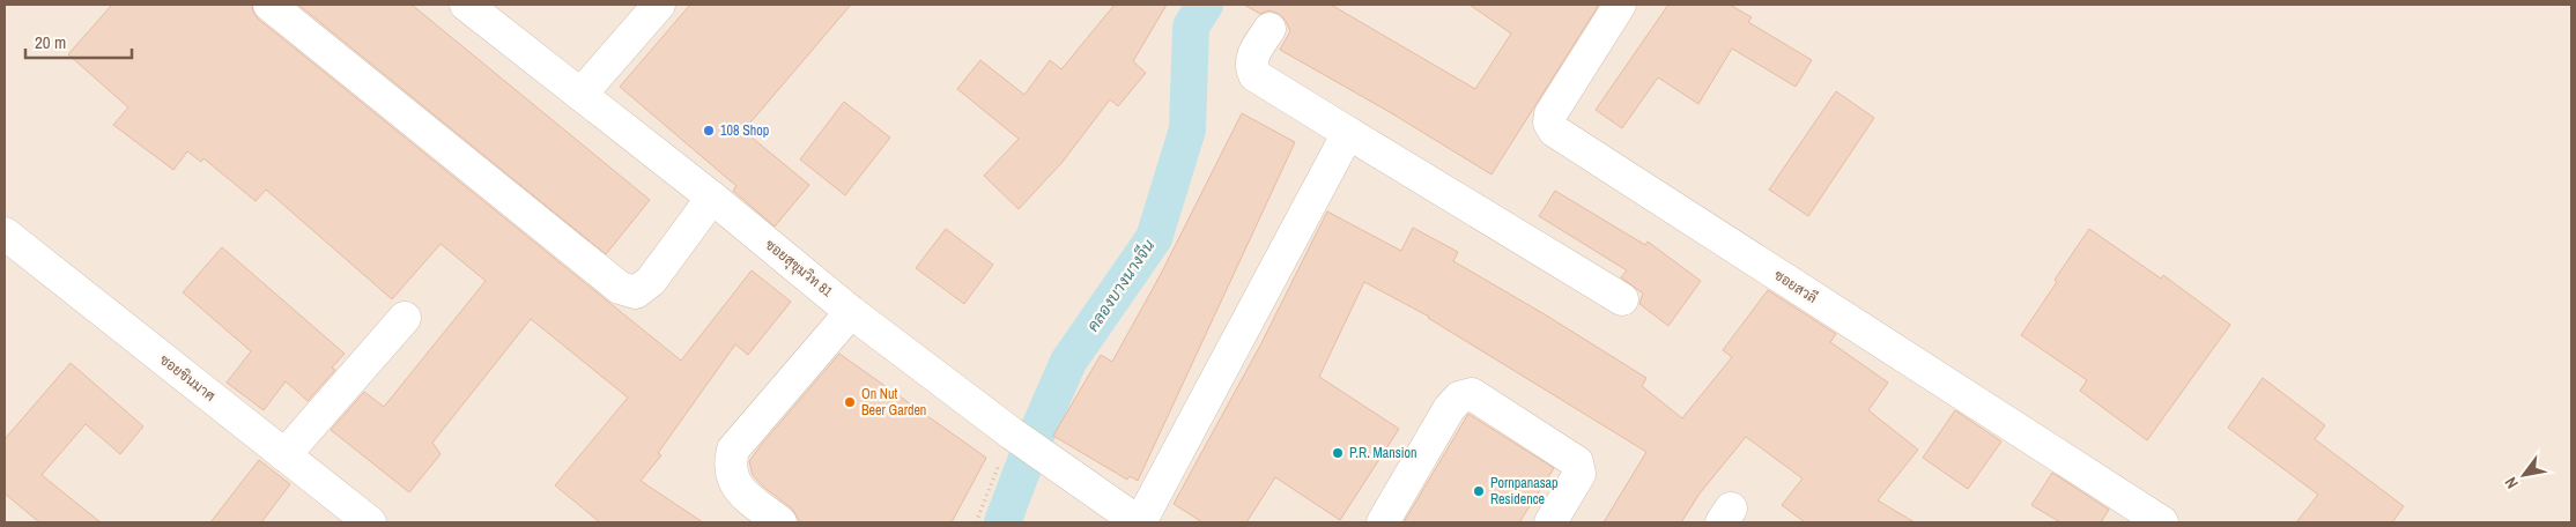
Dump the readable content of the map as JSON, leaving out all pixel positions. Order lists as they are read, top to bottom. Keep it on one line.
{"streets":{"street":["ซอยสุขุมวิท 81","ซอยสวลี","ซอยชินมาศ"]},"water":["คลองบางนางจีน"],"places":["108 Shop","On Nut Beer Garden","P.R. Mansion","Pornpanasap Residence"],"scale_bar":"20 m","north":"bottom left"}
